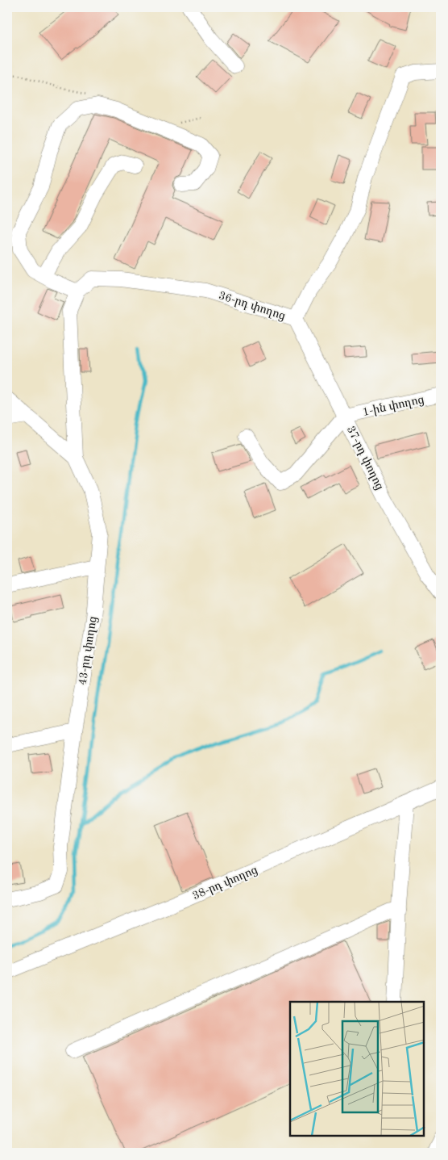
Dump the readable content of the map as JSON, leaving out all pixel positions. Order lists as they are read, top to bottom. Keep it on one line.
{"streets":{"street":["36-րդ փողոց","1-ին փողոց","37-րդ փողոց","43-րդ փողոց","38-րդ փողոց"]},"crossings":[["36-րդ փողոց","37-րդ փողոց"],["36-րդ փողոց","43-րդ փողոց"],["1-ին փողոց","37-րդ փողոց"]]}
